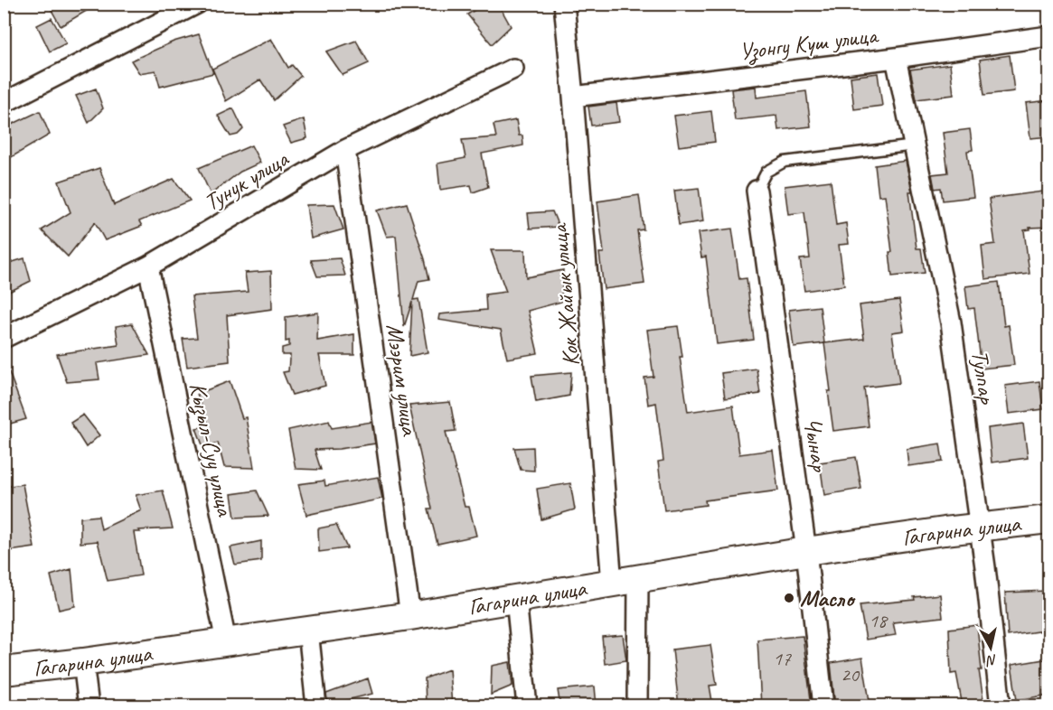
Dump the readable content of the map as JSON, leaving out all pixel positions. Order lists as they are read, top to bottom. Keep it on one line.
{"streets":{"main road":["Гагарина улица"],"street":["Узонгу Куш улица","Тунук улица","Кок Жайык улица","Тулпар","Мээрим улица","Чынар","Кызыл-Суу улица"]},"crossings":[["Узонгу Куш улица","Кок Жайык улица"],["Узонгу Куш улица","Тулпар"],["Тунук улица","Мээрим улица"],["Тунук улица","Кызыл-Суу улица"],["Кок Жайык улица","Гагарина улица"],["Тулпар","Гагарина улица"],["Мээрим улица","Гагарина улица"],["Чынар","Гагарина улица"],["Кызыл-Суу улица","Гагарина улица"]],"places":["Масло"],"house_numbers":["18","17","20"],"north":"bottom"}
